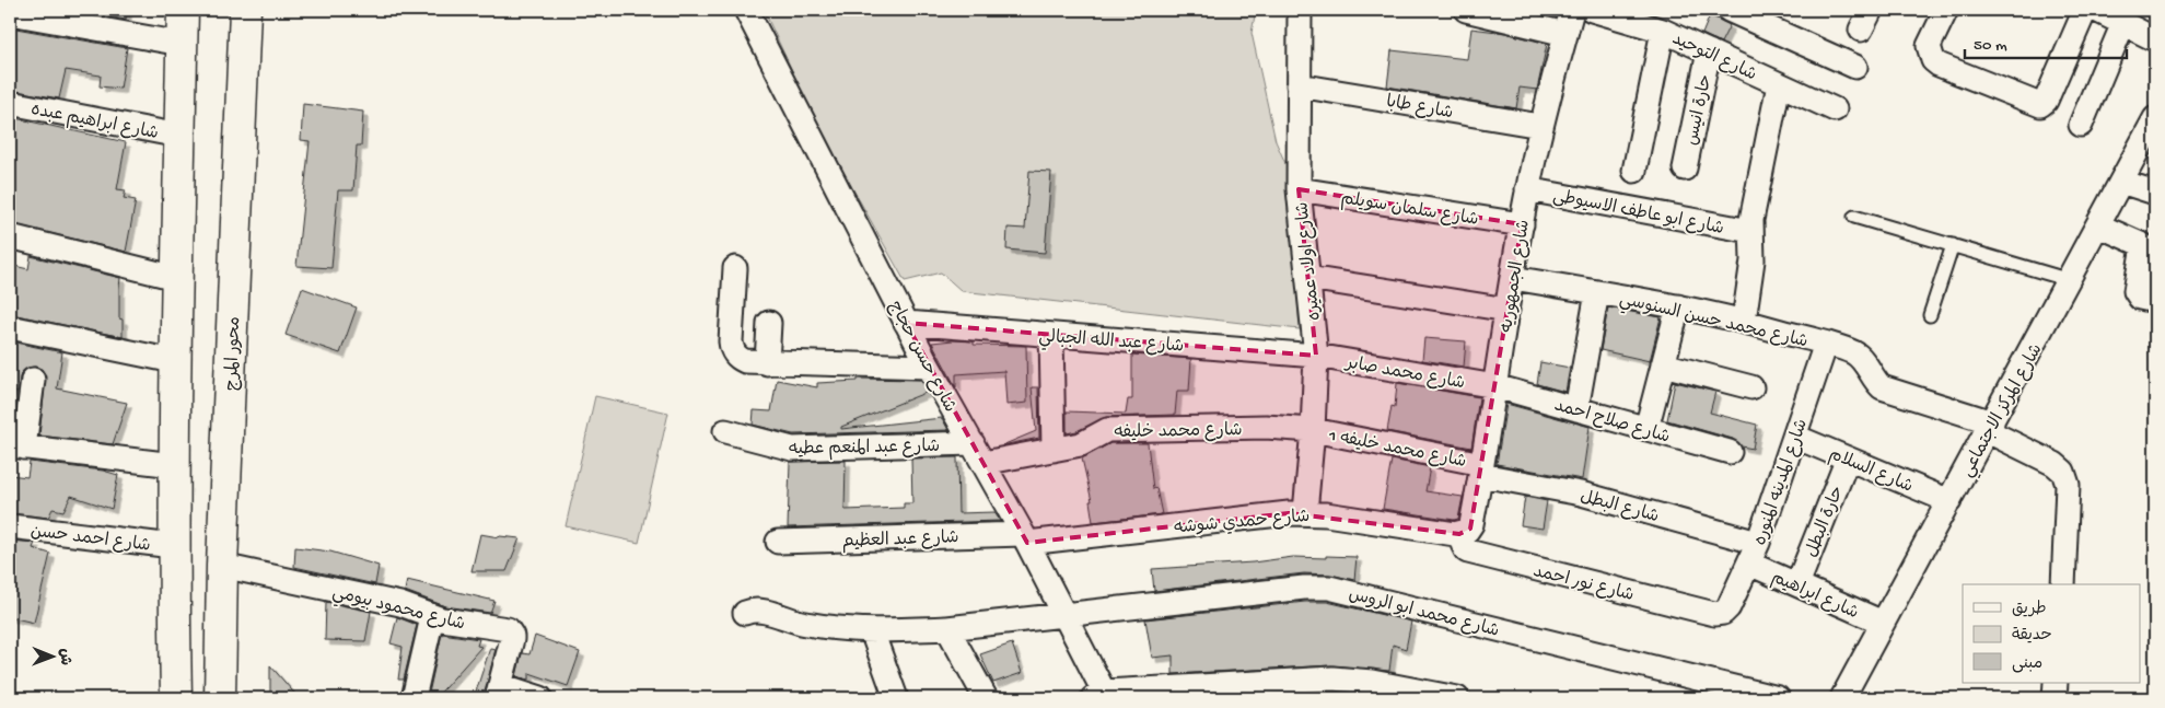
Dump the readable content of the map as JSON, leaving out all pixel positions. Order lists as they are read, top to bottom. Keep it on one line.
{"streets":{"main road":["محور المرج"],"street":["شارع التوحيد","شارع طابا","حارة انيس","شارع ابراهيم عبده","شارع سلمان سويلم","شارع ابو عاطف الاسيوطى","شارع اولاد عميره","شارع الجمهوريه","شارع محمد حسن السنوسي","شارع عبد الله الجبالي","شارع حسن حجاج","شارع محمد صابر","شارع المركز الاجتماعي","شارع صلاح احمد","شارع محمد خليفه","شارع عبد المنعم عطيه","شارع محمد خليفه 1","شارع السلام","شارع المدينه المنوره","شارع البطل","شارع حمدي شوشه","حارة البطل","شارع احمد حسن","شارع عبد العظيم","شارع نور احمد","شارع ابراهيم","شارع محمود بيومي","شارع محمد ابو الروس"]},"crossings":[["شارع التوحيد","حارة انيس"],["شارع طابا","شارع اولاد عميره"],["شارع طابا","شارع الجمهوريه"],["شارع سلمان سويلم","شارع اولاد عميره"],["شارع سلمان سويلم","شارع الجمهوريه"],["شارع ابو عاطف الاسيوطى","شارع الجمهوريه"],["شارع اولاد عميره","شارع عبد الله الجبالي"],["شارع اولاد عميره","شارع محمد صابر"],["شارع اولاد عميره","شارع محمد خليفه"],["شارع اولاد عميره","شارع محمد خليفه 1"],["شارع اولاد عميره","شارع حمدي شوشه"],["شارع الجمهوريه","شارع محمد حسن السنوسي"],["شارع الجمهوريه","شارع محمد صابر"],["شارع الجمهوريه","شارع صلاح احمد"],["شارع الجمهوريه","شارع محمد خليفه 1"],["شارع الجمهوريه","شارع البطل"],["شارع الجمهوريه","شارع حمدي شوشه"],["شارع الجمهوريه","شارع نور احمد"],["شارع محمد حسن السنوسي","شارع المركز الاجتماعي"],["شارع محمد حسن السنوسي","شارع المدينه المنوره"],["شارع عبد الله الجبالي","شارع حسن حجاج"],["شارع عبد الله الجبالي","شارع محمد صابر"],["محور المرج","شارع محمود بيومي"],["شارع حسن حجاج","شارع محمد خليفه"],["شارع حسن حجاج","شارع عبد المنعم عطيه"],["شارع حسن حجاج","شارع حمدي شوشه"],["شارع حسن حجاج","شارع عبد العظيم"],["شارع حسن حجاج","شارع محمد ابو الروس"],["شارع محمد صابر","شارع صلاح احمد"],["شارع المركز الاجتماعي","شارع السلام"],["شارع المركز الاجتماعي","شارع ابراهيم"],["شارع محمد خليفه","شارع عبد المنعم عطيه"],["شارع محمد خليفه","شارع محمد خليفه 1"],["شارع محمد خليفه 1","شارع البطل"],["شارع السلام","شارع المدينه المنوره"],["شارع السلام","حارة البطل"],["شارع المدينه المنوره","شارع البطل"],["شارع المدينه المنوره","شارع نور احمد"],["شارع المدينه المنوره","شارع ابراهيم"],["شارع البطل","شارع ابراهيم"],["شارع حمدي شوشه","شارع عبد العظيم"],["شارع حمدي شوشه","شارع نور احمد"],["حارة البطل","شارع ابراهيم"]],"legend":["طريق","حديقة","مبنى"],"scale_bar":"50 m","north":"right"}
